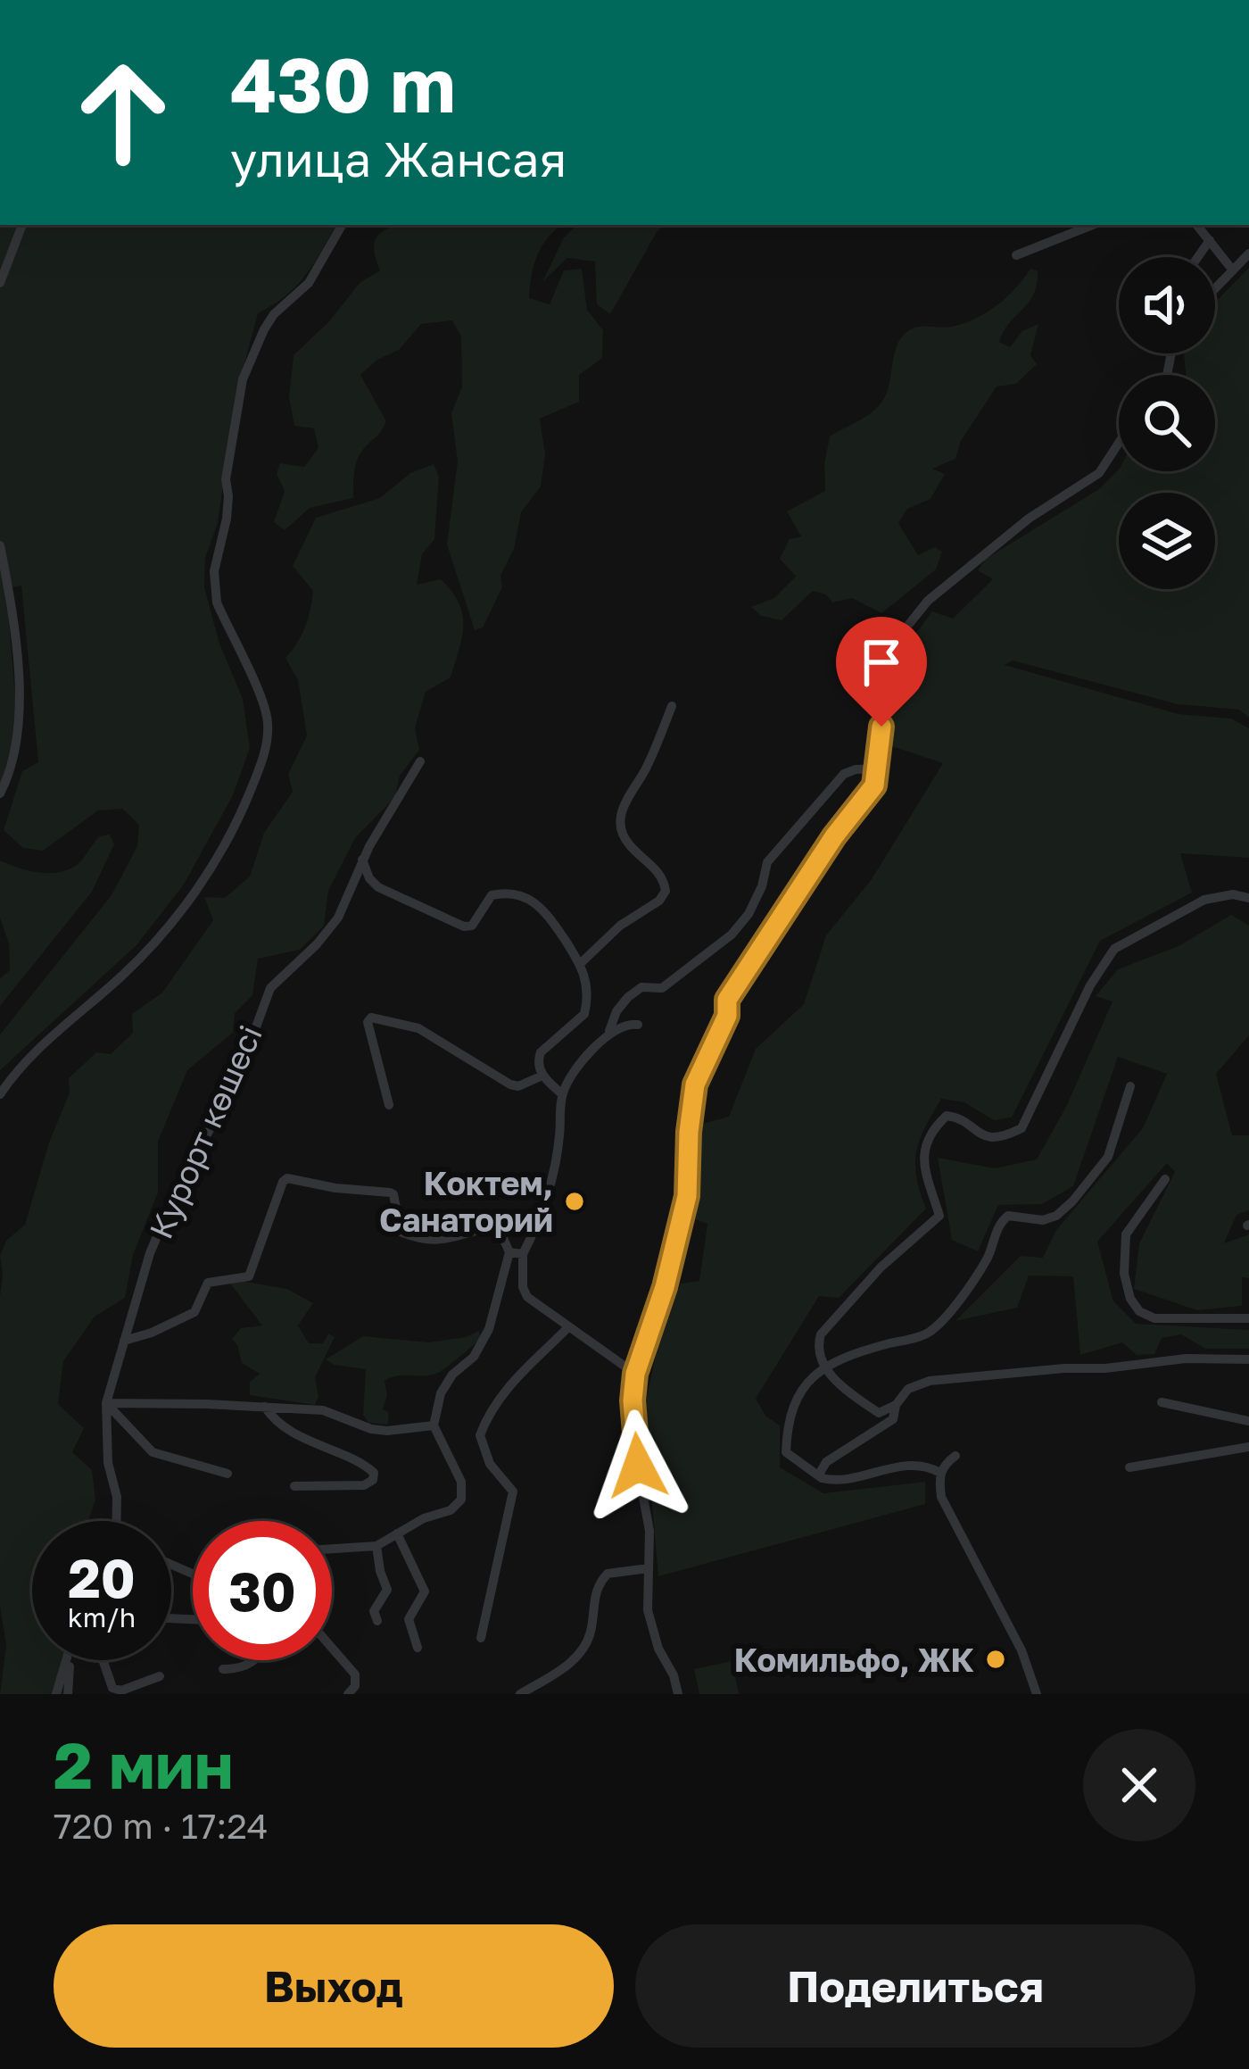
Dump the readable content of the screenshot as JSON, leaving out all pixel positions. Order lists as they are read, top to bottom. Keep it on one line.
{"streets":{"street":["Курорт көшесі"]},"places":["Коктем, Санаторий","Комильфо, ЖК"],"page":{"turn":["430 m","улица Жансая"],"speed":"20 km/h","limit":"30","heading":["2 мин","720 m · 17:24"],"buttons":["Выход","Поделиться"]}}
